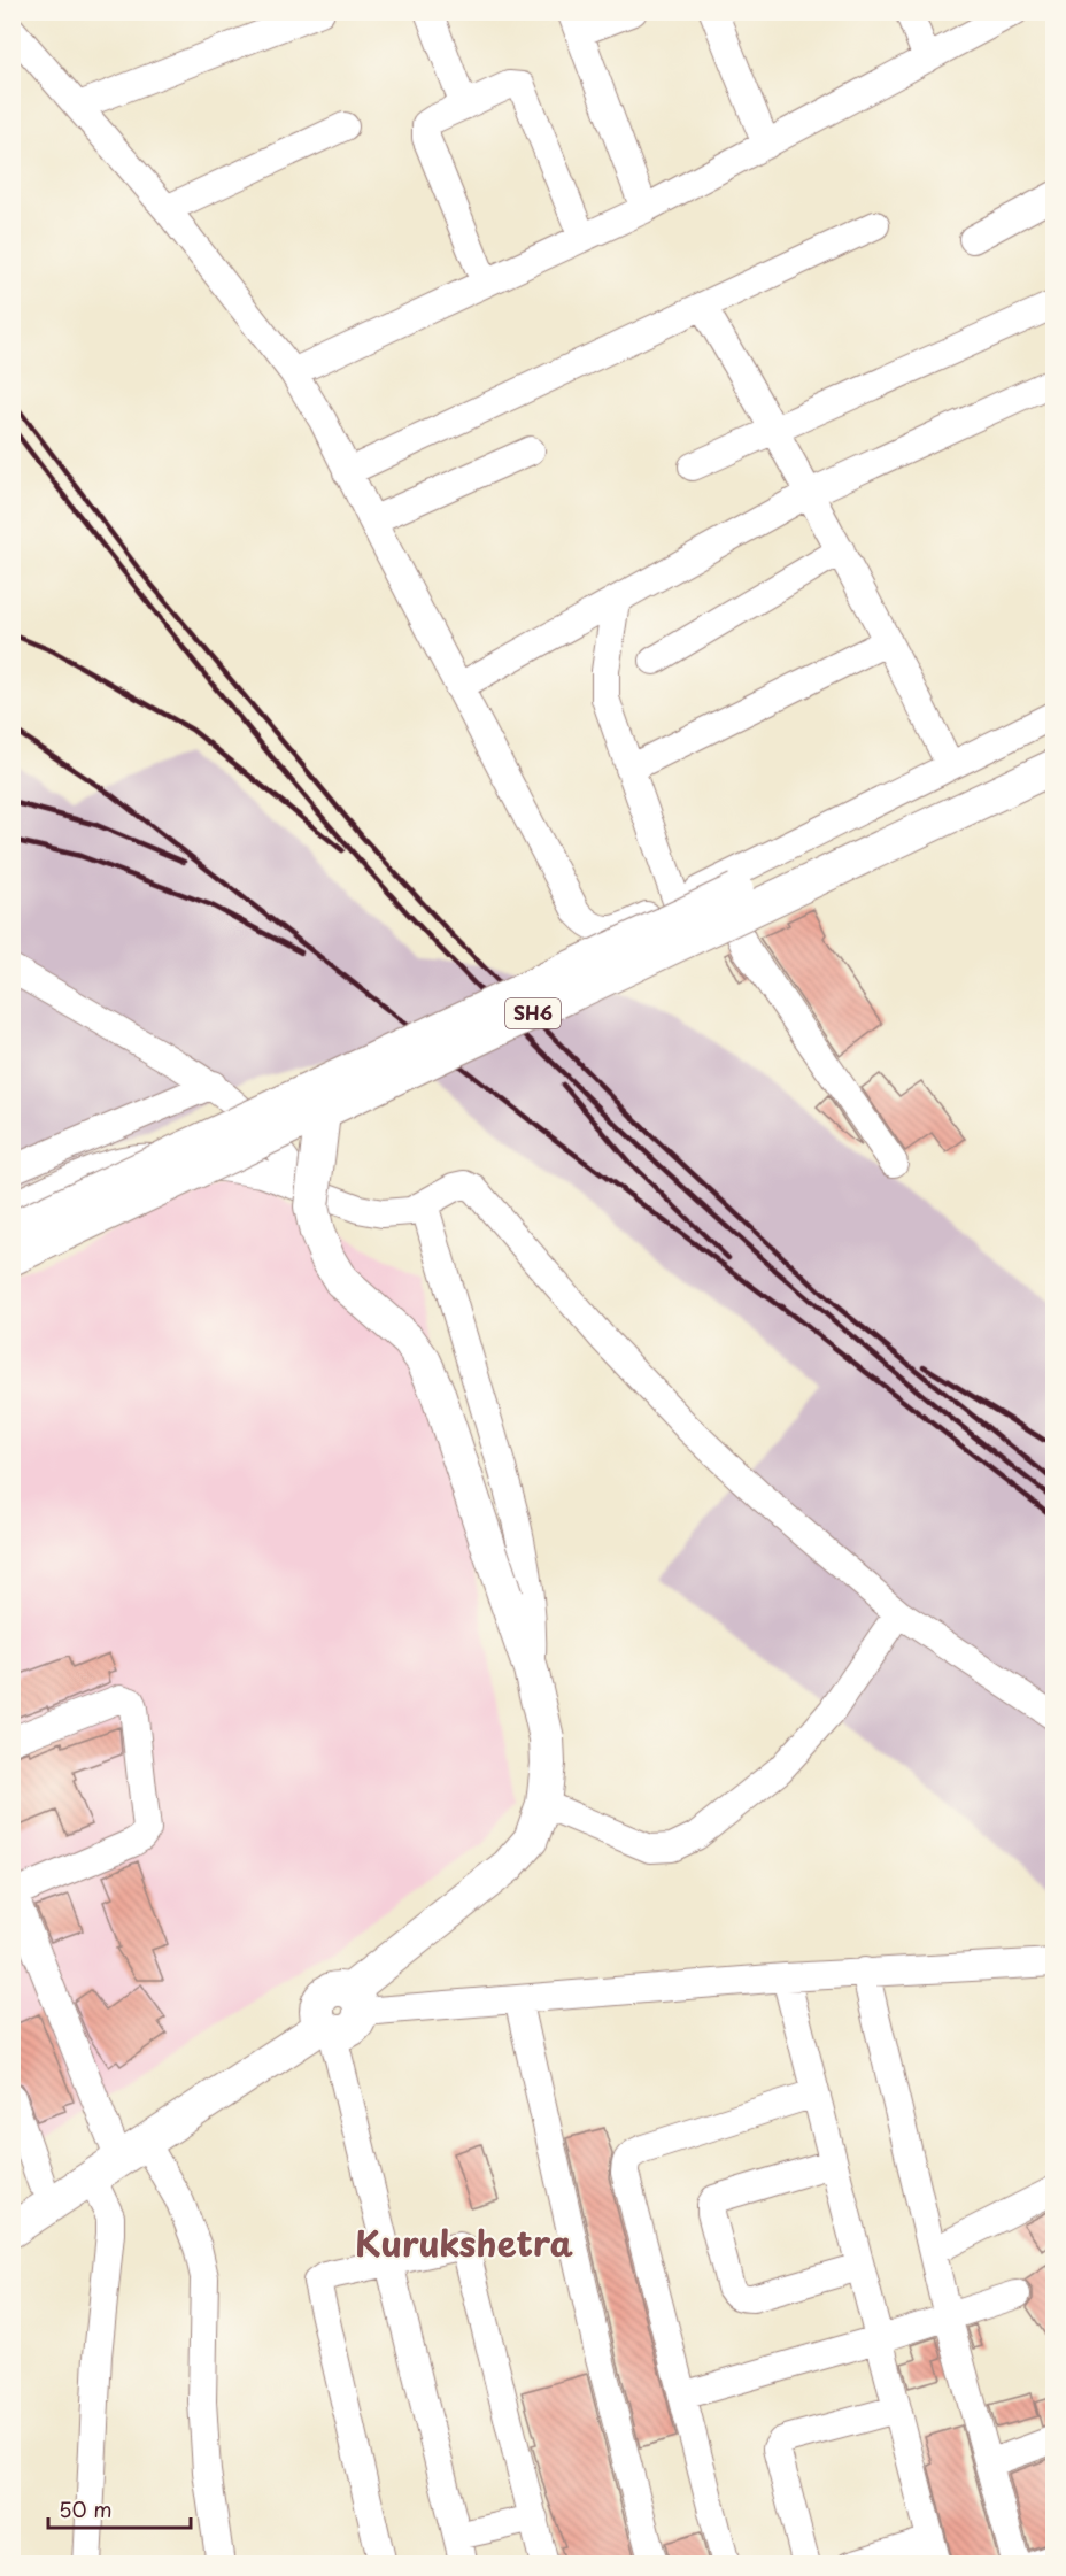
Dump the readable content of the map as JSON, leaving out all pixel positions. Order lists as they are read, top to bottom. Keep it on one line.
{"streets":{"main road":["SH6"]},"districts":["Kurukshetra"],"scale_bar":"50 m"}
